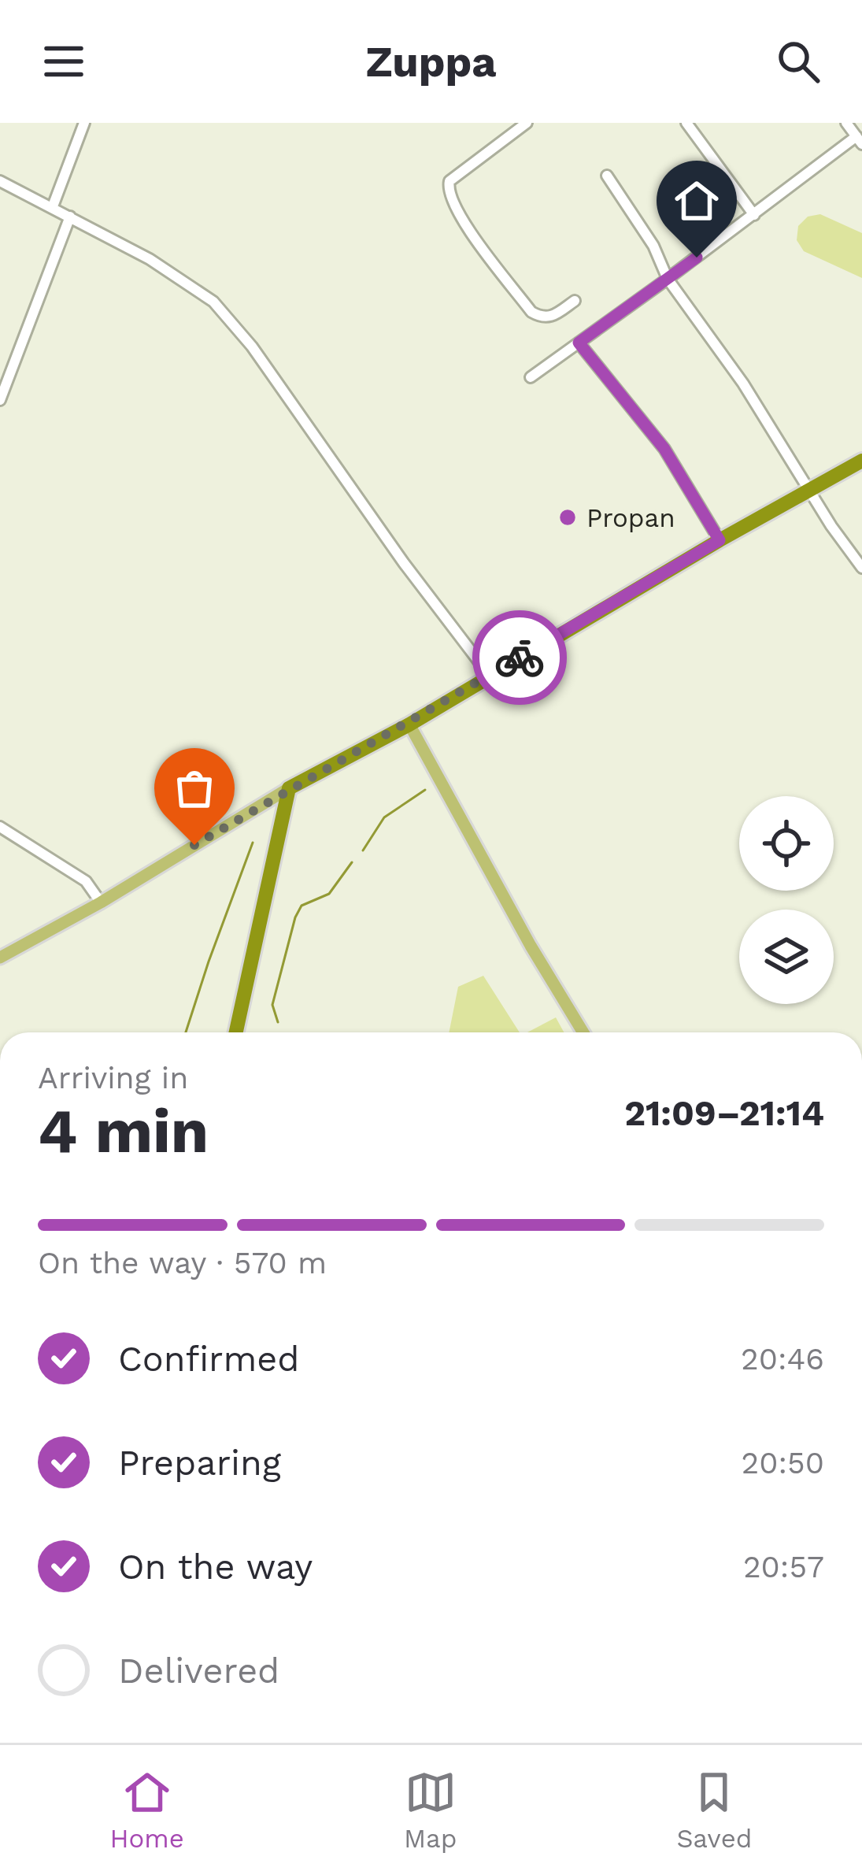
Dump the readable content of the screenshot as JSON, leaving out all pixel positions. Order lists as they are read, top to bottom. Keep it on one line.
{"places":["Propan"],"page":{"header":"Zuppa","heading":["4 min","Arriving in","21:09–21:14"],"bar":"On the way · 570 m","list":[["Confirmed","20:46"],["Preparing","20:50"],["On the way","20:57"],"Delivered"],"tabs":["Home","Map","Saved"]}}
